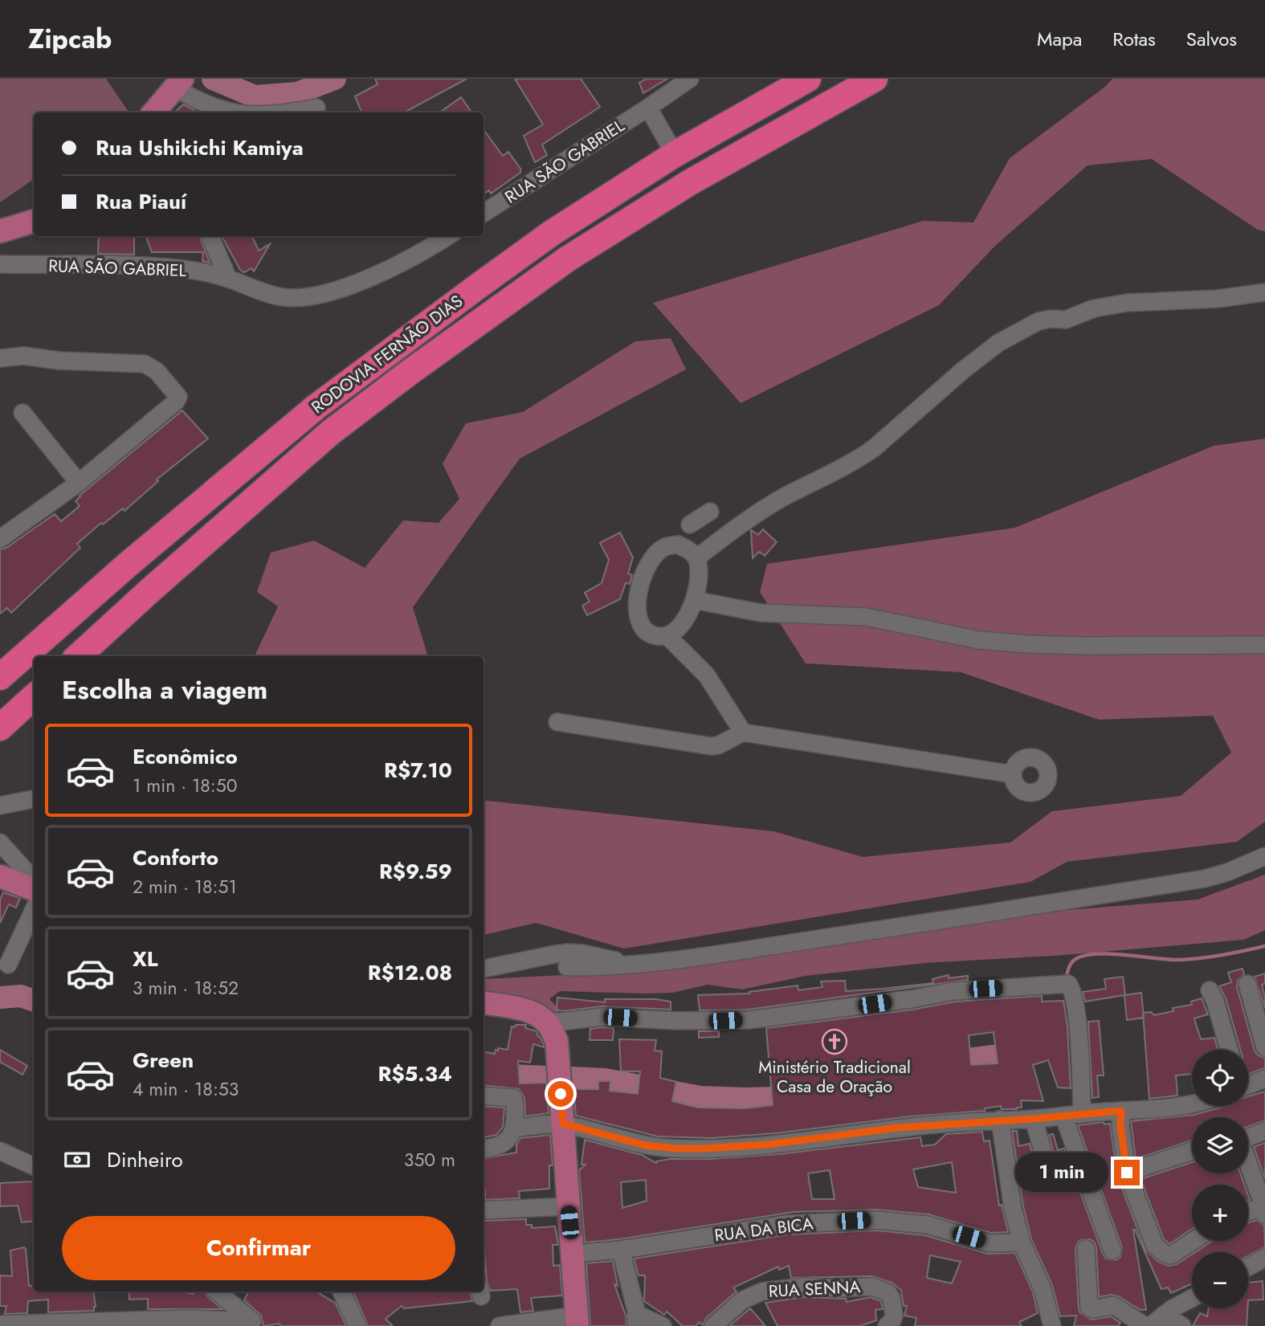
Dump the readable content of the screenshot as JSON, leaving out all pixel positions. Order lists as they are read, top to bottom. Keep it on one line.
{"streets":{"highway":["RODOVIA FERNÃO DIAS"],"street":["RUA SÃO GABRIEL","RUA DA BICA","RUA SENNA"]},"places":{"church":["Ministério Tradicional Casa de Oração"]},"page":{"header":"Zipcab","nav":["Mapa","Rotas","Salvos"],"banner":["Rua Ushikichi Kamiya","Rua Piauí"],"heading":"Escolha a viagem","list":[{"name":"Econômico","note":"1 min · 18:50","value":"R$7.10"},{"name":"Conforto","note":"2 min · 18:51","value":"R$9.59"},{"name":"XL","note":"3 min · 18:52","value":"R$12.08"},{"name":"Green","note":"4 min · 18:53","value":"R$5.34"}],"map_buttons":["+","−"],"pay":["Dinheiro","350 m"],"bubble":"1 min","buttons":"Confirmar"}}
